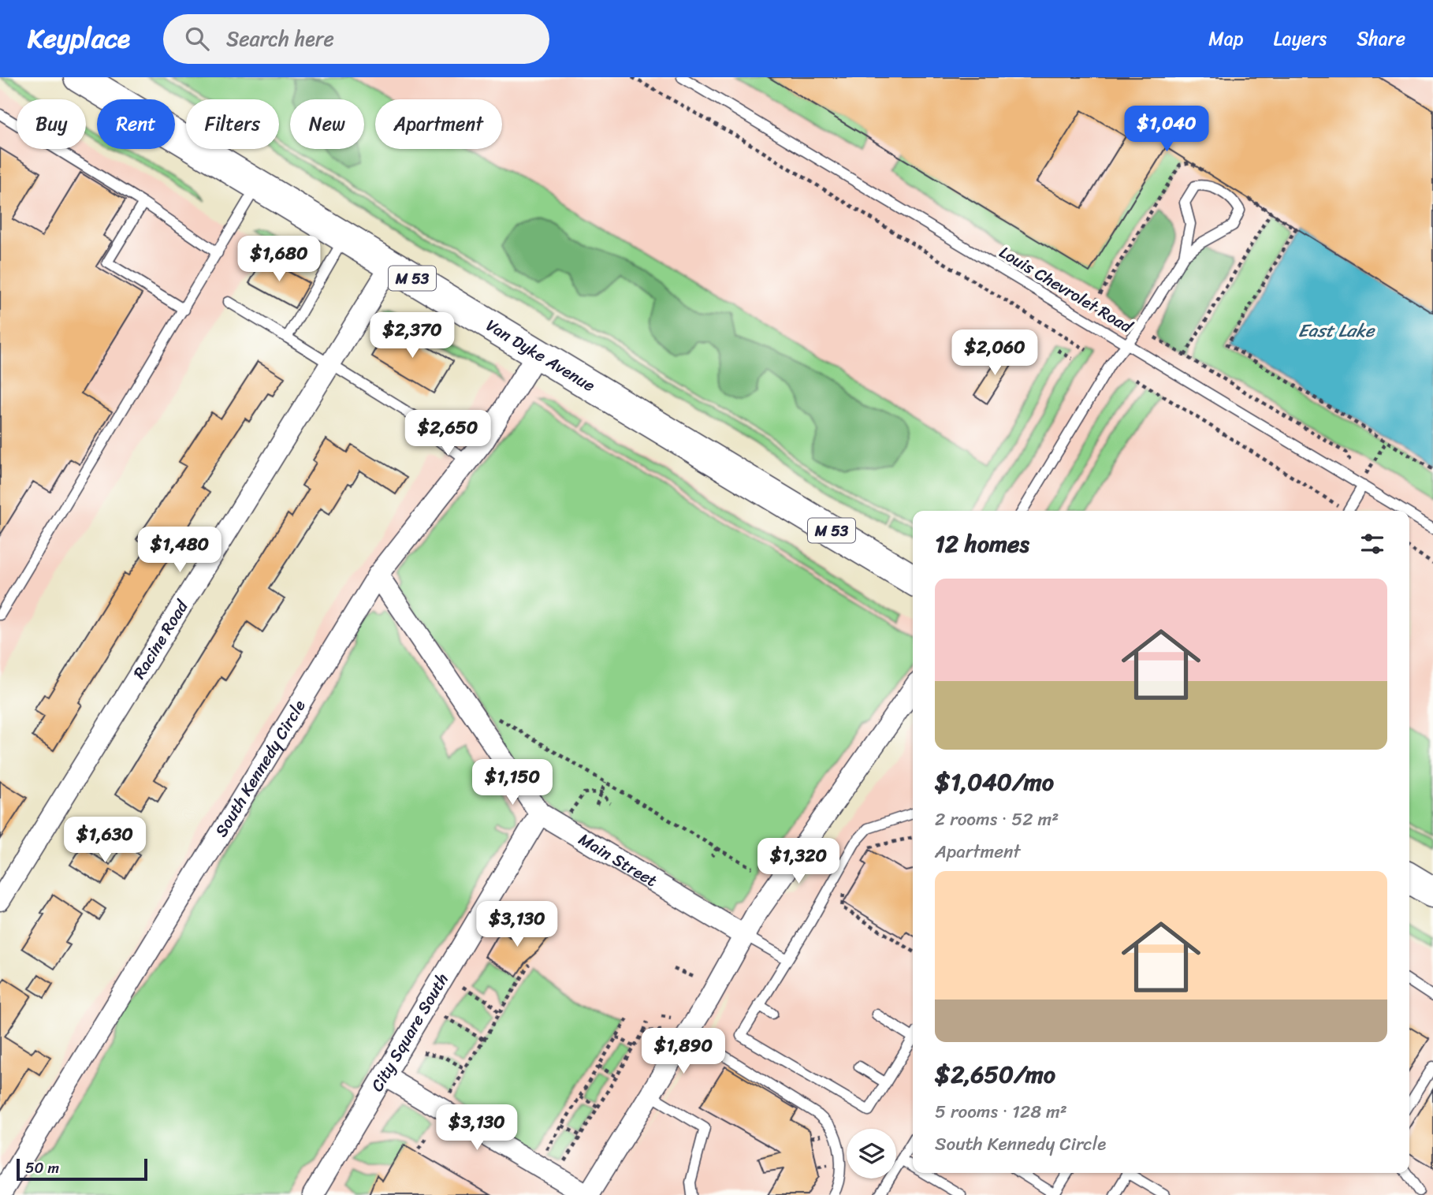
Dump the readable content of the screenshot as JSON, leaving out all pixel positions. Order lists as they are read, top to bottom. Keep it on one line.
{"streets":{"main road":["M 53","Van Dyke Avenue"],"street":["Racine Road","South Kennedy Circle","Main Street","City Square South"],"lane":["Louis Chevrolet Road"]},"crossings":[["Van Dyke Avenue","Racine Road"],["Van Dyke Avenue","South Kennedy Circle"],["South Kennedy Circle","Main Street"],["Main Street","City Square South"]],"water":["East Lake"],"scale_bar":"50 m","page":{"header":"Keyplace","search":"Search here","nav":["Map","Layers","Share"],"chip":["Buy","Rent","Filters","New","Apartment"],"price":["$1,040","$1,680","$2,370","$2,060","$2,650","$1,480","$1,150","$1,630","$1,320","$3,130","$1,890","$3,130"],"heading":"12 homes","list":[{"name":"$1,040/mo","note":"2 rooms · 52 m² · Apartment"},{"name":"$2,650/mo","note":"5 rooms · 128 m² · South Kennedy Circle"}],"scale":"50 m"}}
